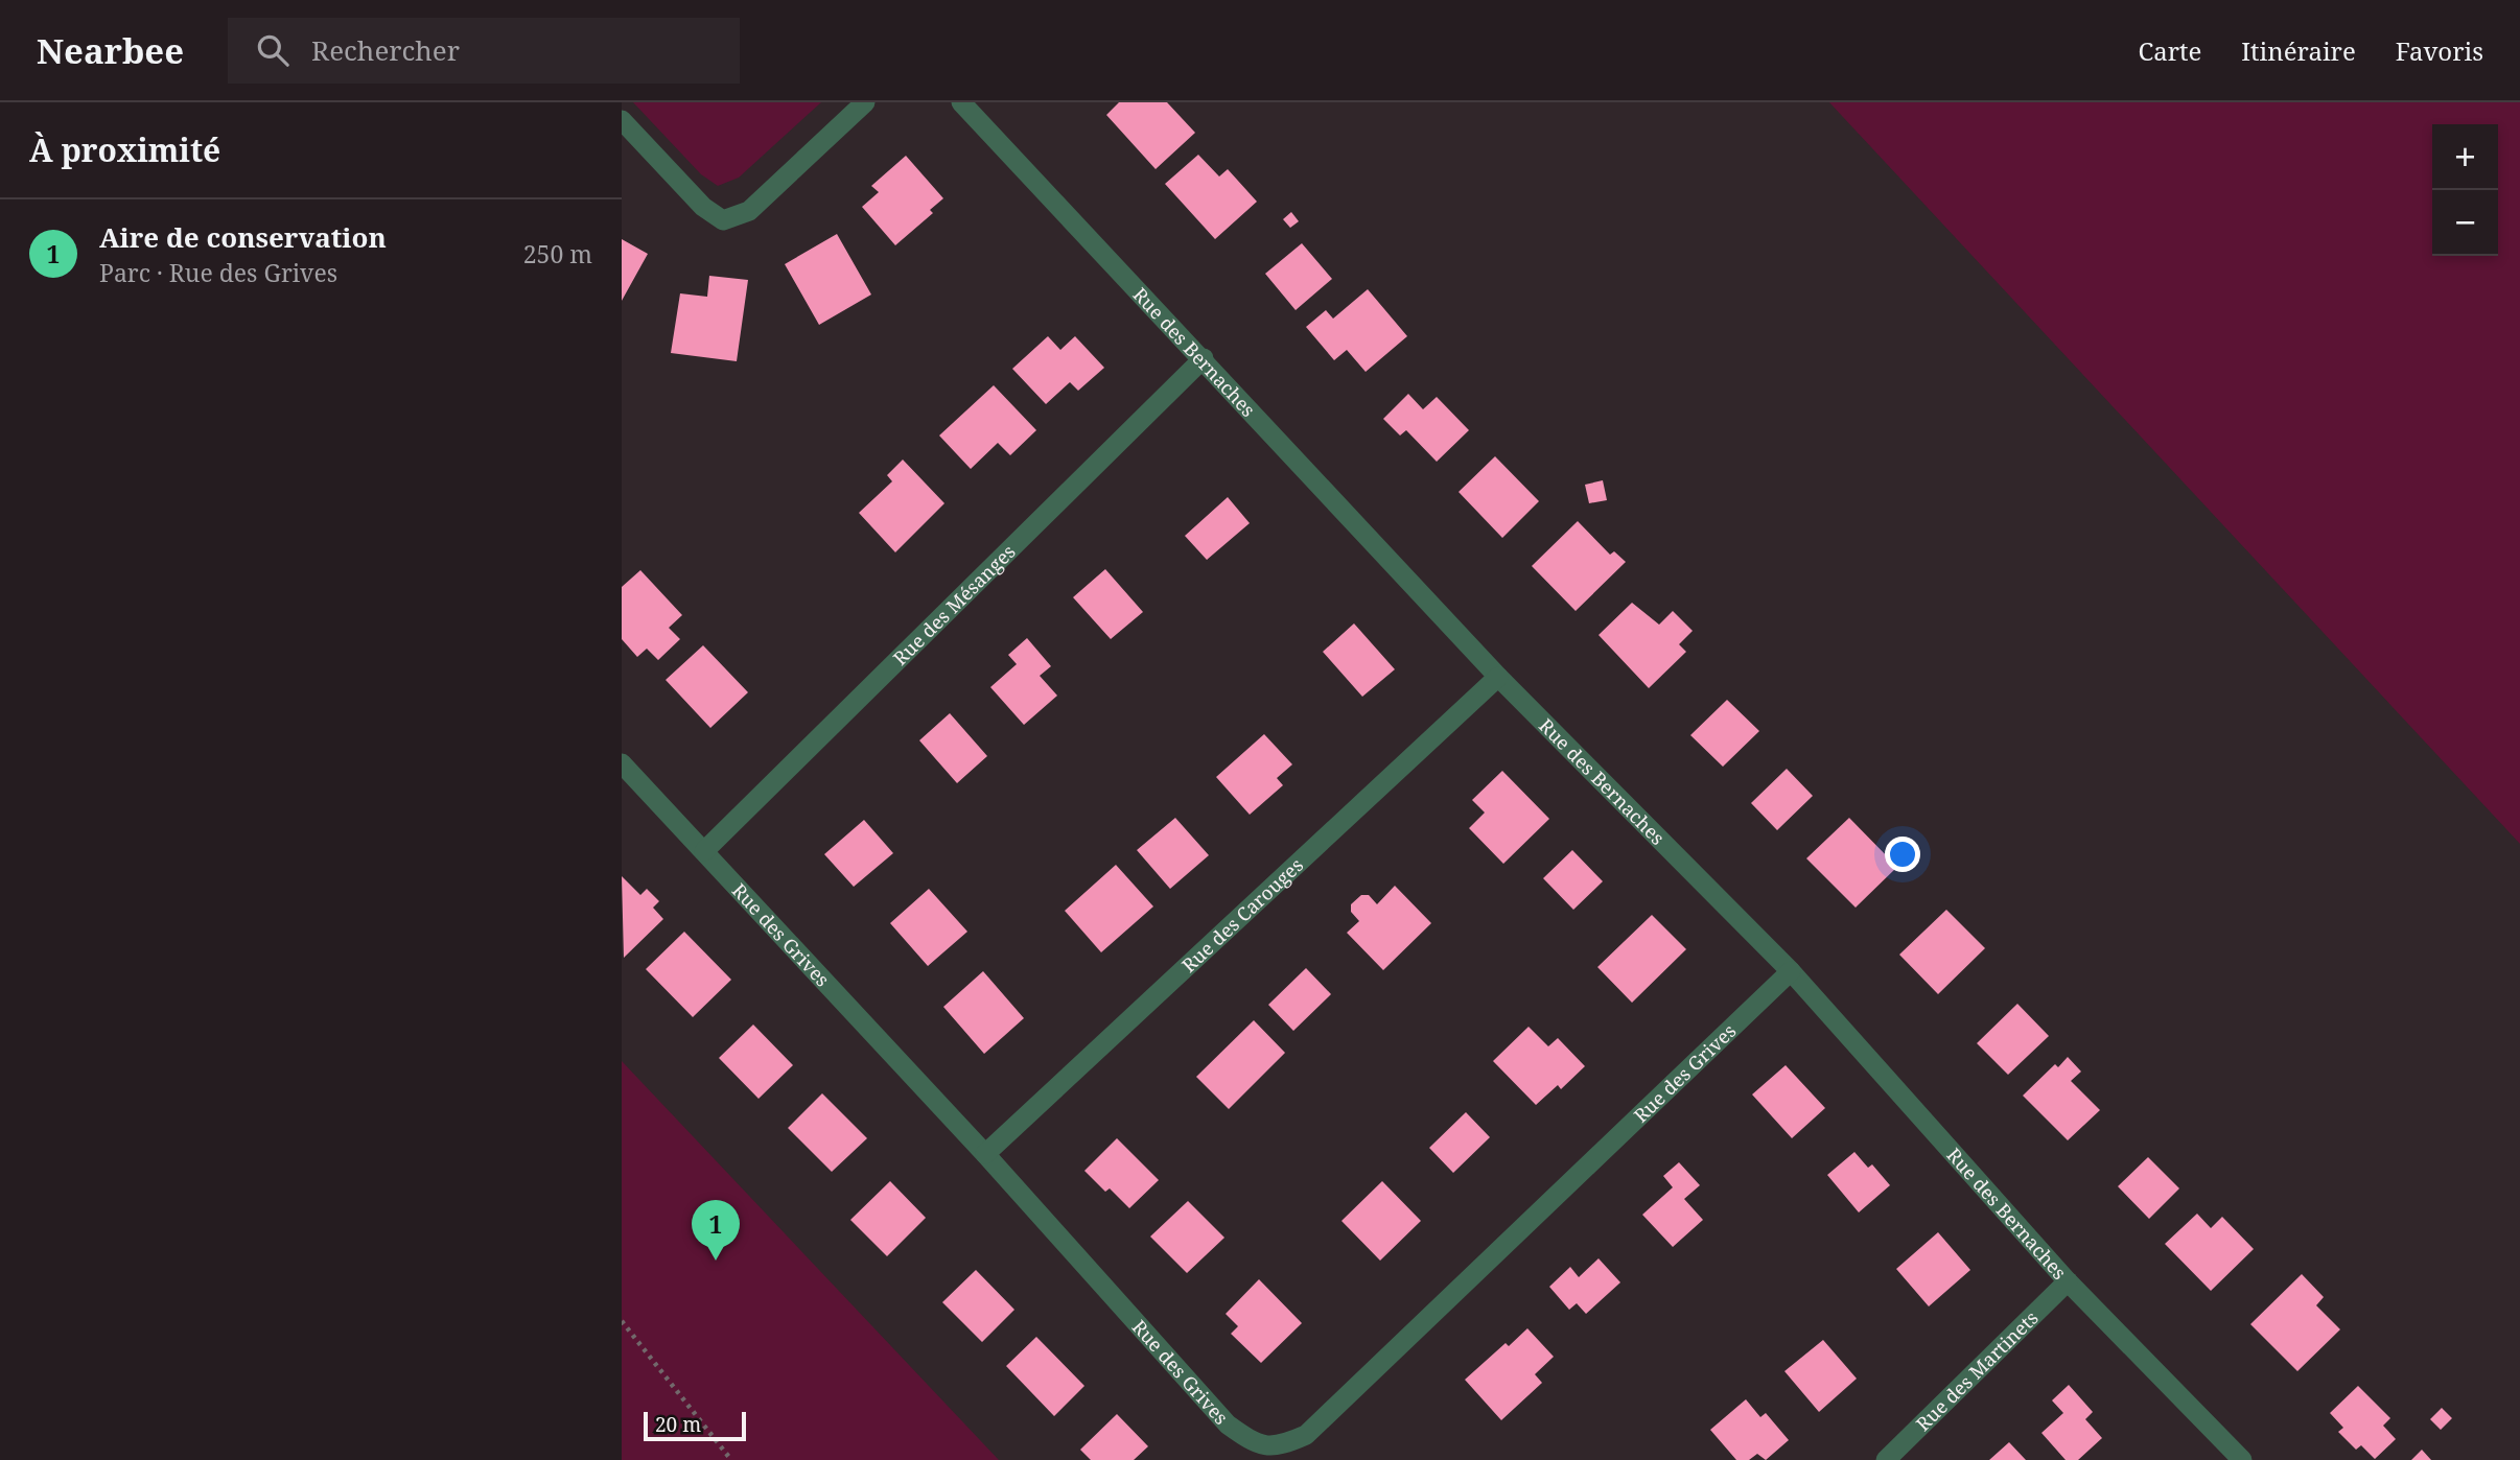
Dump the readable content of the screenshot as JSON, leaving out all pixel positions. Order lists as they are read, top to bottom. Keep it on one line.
{"streets":{"street":["Rue des Bernaches","Rue des Mésanges","Rue des Carouges","Rue des Grives","Rue des Martinets"]},"crossings":[["Rue des Bernaches","Rue des Mésanges"],["Rue des Bernaches","Rue des Carouges"],["Rue des Bernaches","Rue des Grives"],["Rue des Bernaches","Rue des Martinets"],["Rue des Mésanges","Rue des Grives"],["Rue des Carouges","Rue des Grives"]],"scale_bar":"20 m","page":{"header":"Nearbee","search":"Rechercher","nav":["Carte","Itinéraire","Favoris"],"heading":"À proximité","map_buttons":["+","−"],"list":[{"mark":"1","name":"Aire de conservation","note":"Parc · Rue des Grives","value":"250 m"}],"pins":"1","scale":"20 m"}}
